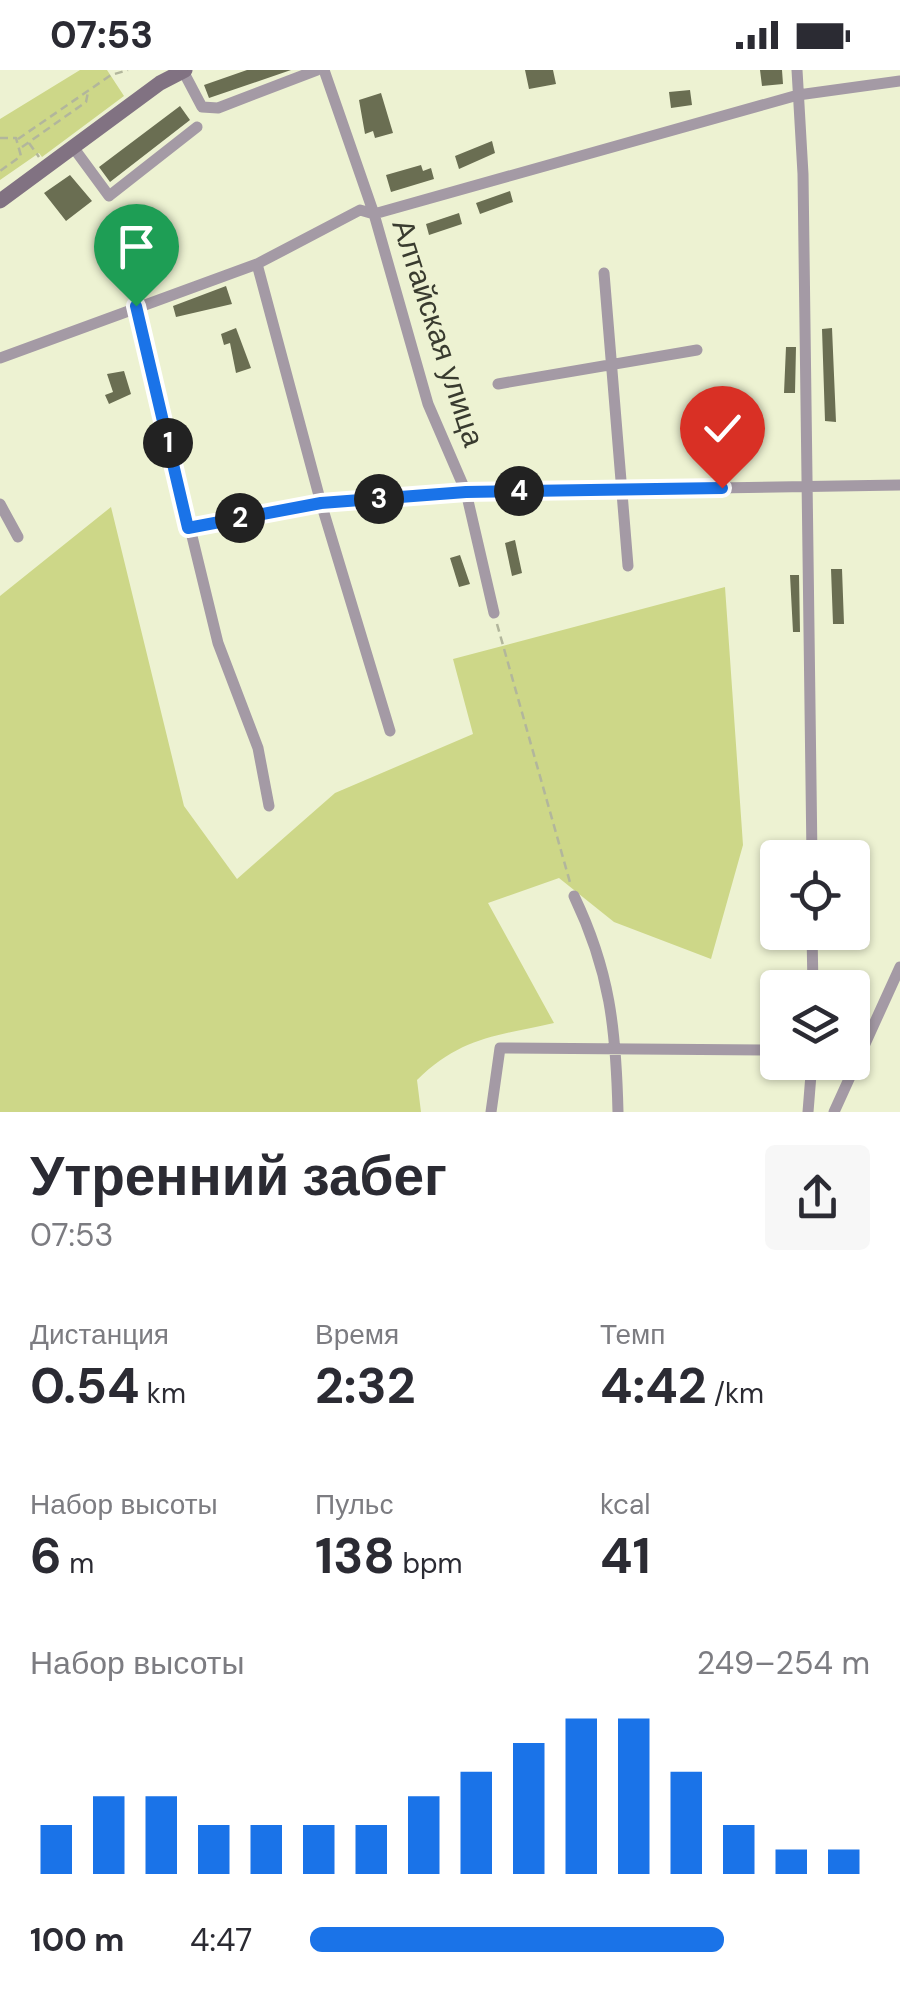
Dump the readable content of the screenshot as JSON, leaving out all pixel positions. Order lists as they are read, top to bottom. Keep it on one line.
{"streets":{"street":["Алтайская улица"]},"page":{"status":"07:53","pins":["1","4","3","2"],"heading":["Утренний забег","07:53"],"stats":[["Дистанция","0.54 km"],["Время","2:32"],["Темп","4:42 /km"],["Набор высоты","6 m"],["Пульс","138 bpm"],["kcal","41"]],"chart":["Набор высоты","249–254 m"],"list":[{"name":"100 m","note":"4:47"}]}}
